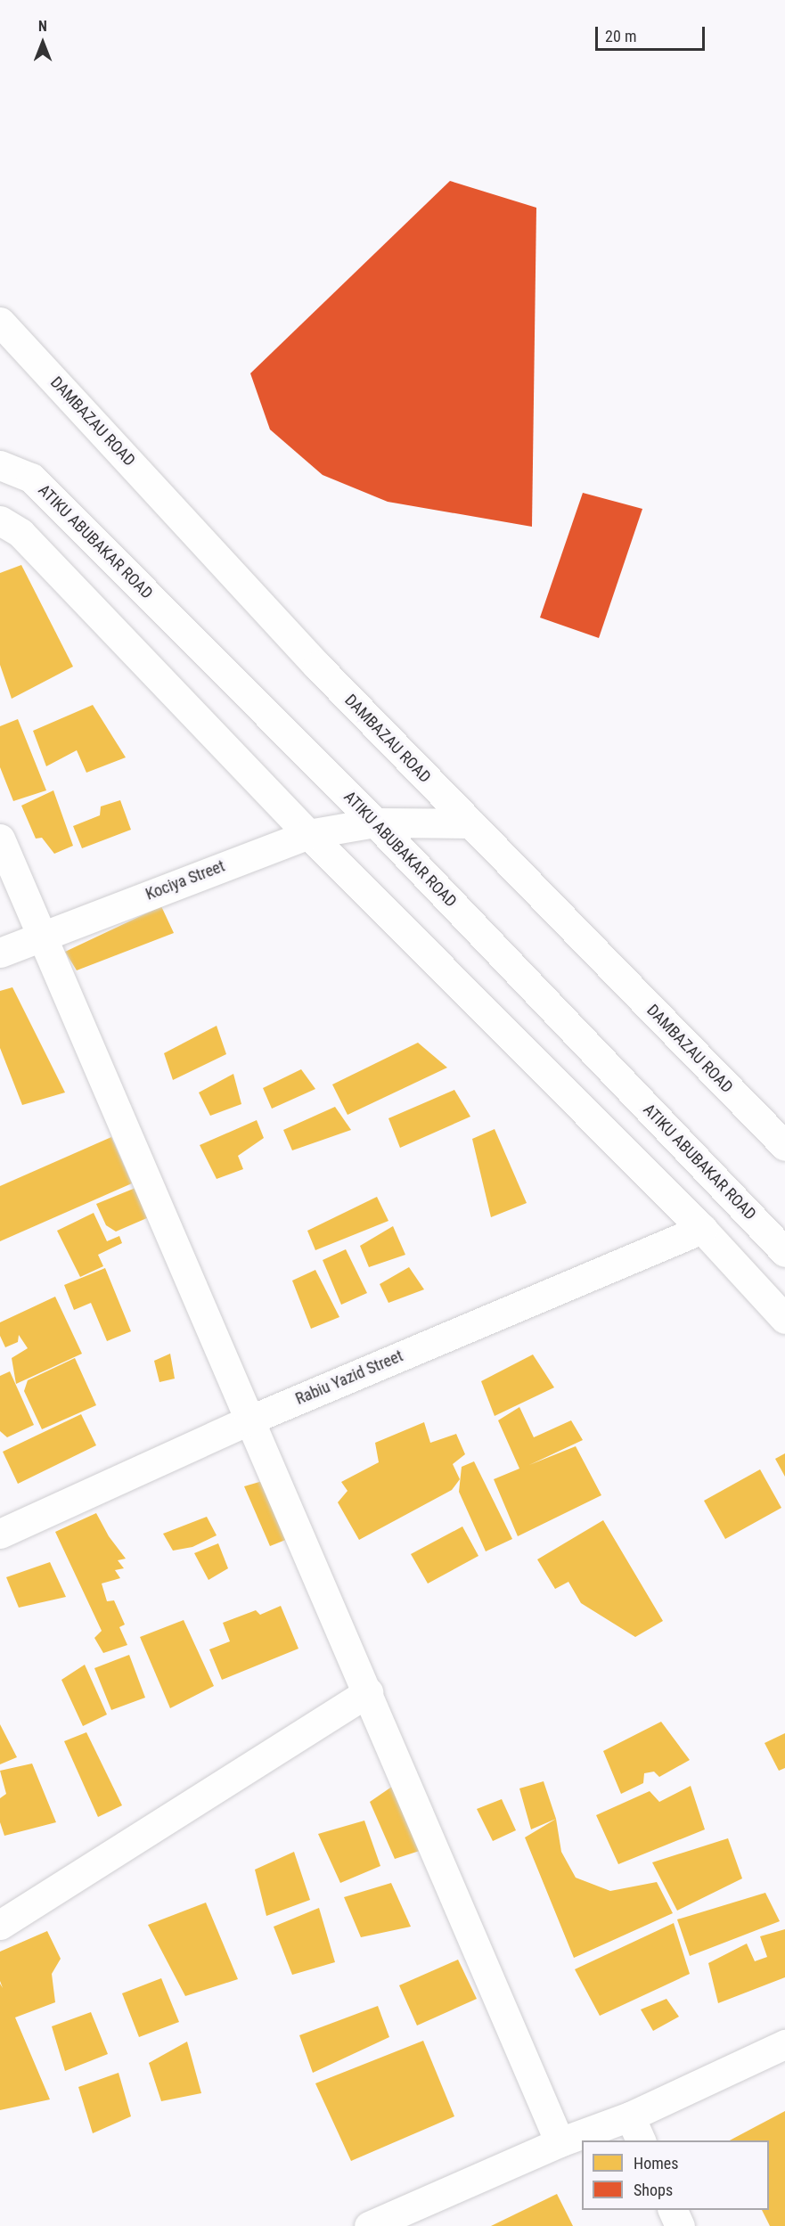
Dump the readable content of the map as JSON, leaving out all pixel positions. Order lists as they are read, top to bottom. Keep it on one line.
{"streets":{"street":["DAMBAZAU ROAD","ATIKU ABUBAKAR ROAD","Kociya Street","Rabiu Yazid Street"]},"crossings":[["DAMBAZAU ROAD","Kociya Street"],["ATIKU ABUBAKAR ROAD","Kociya Street"]],"legend":["Homes","Shops"],"scale_bar":"20 m","north":"top"}
